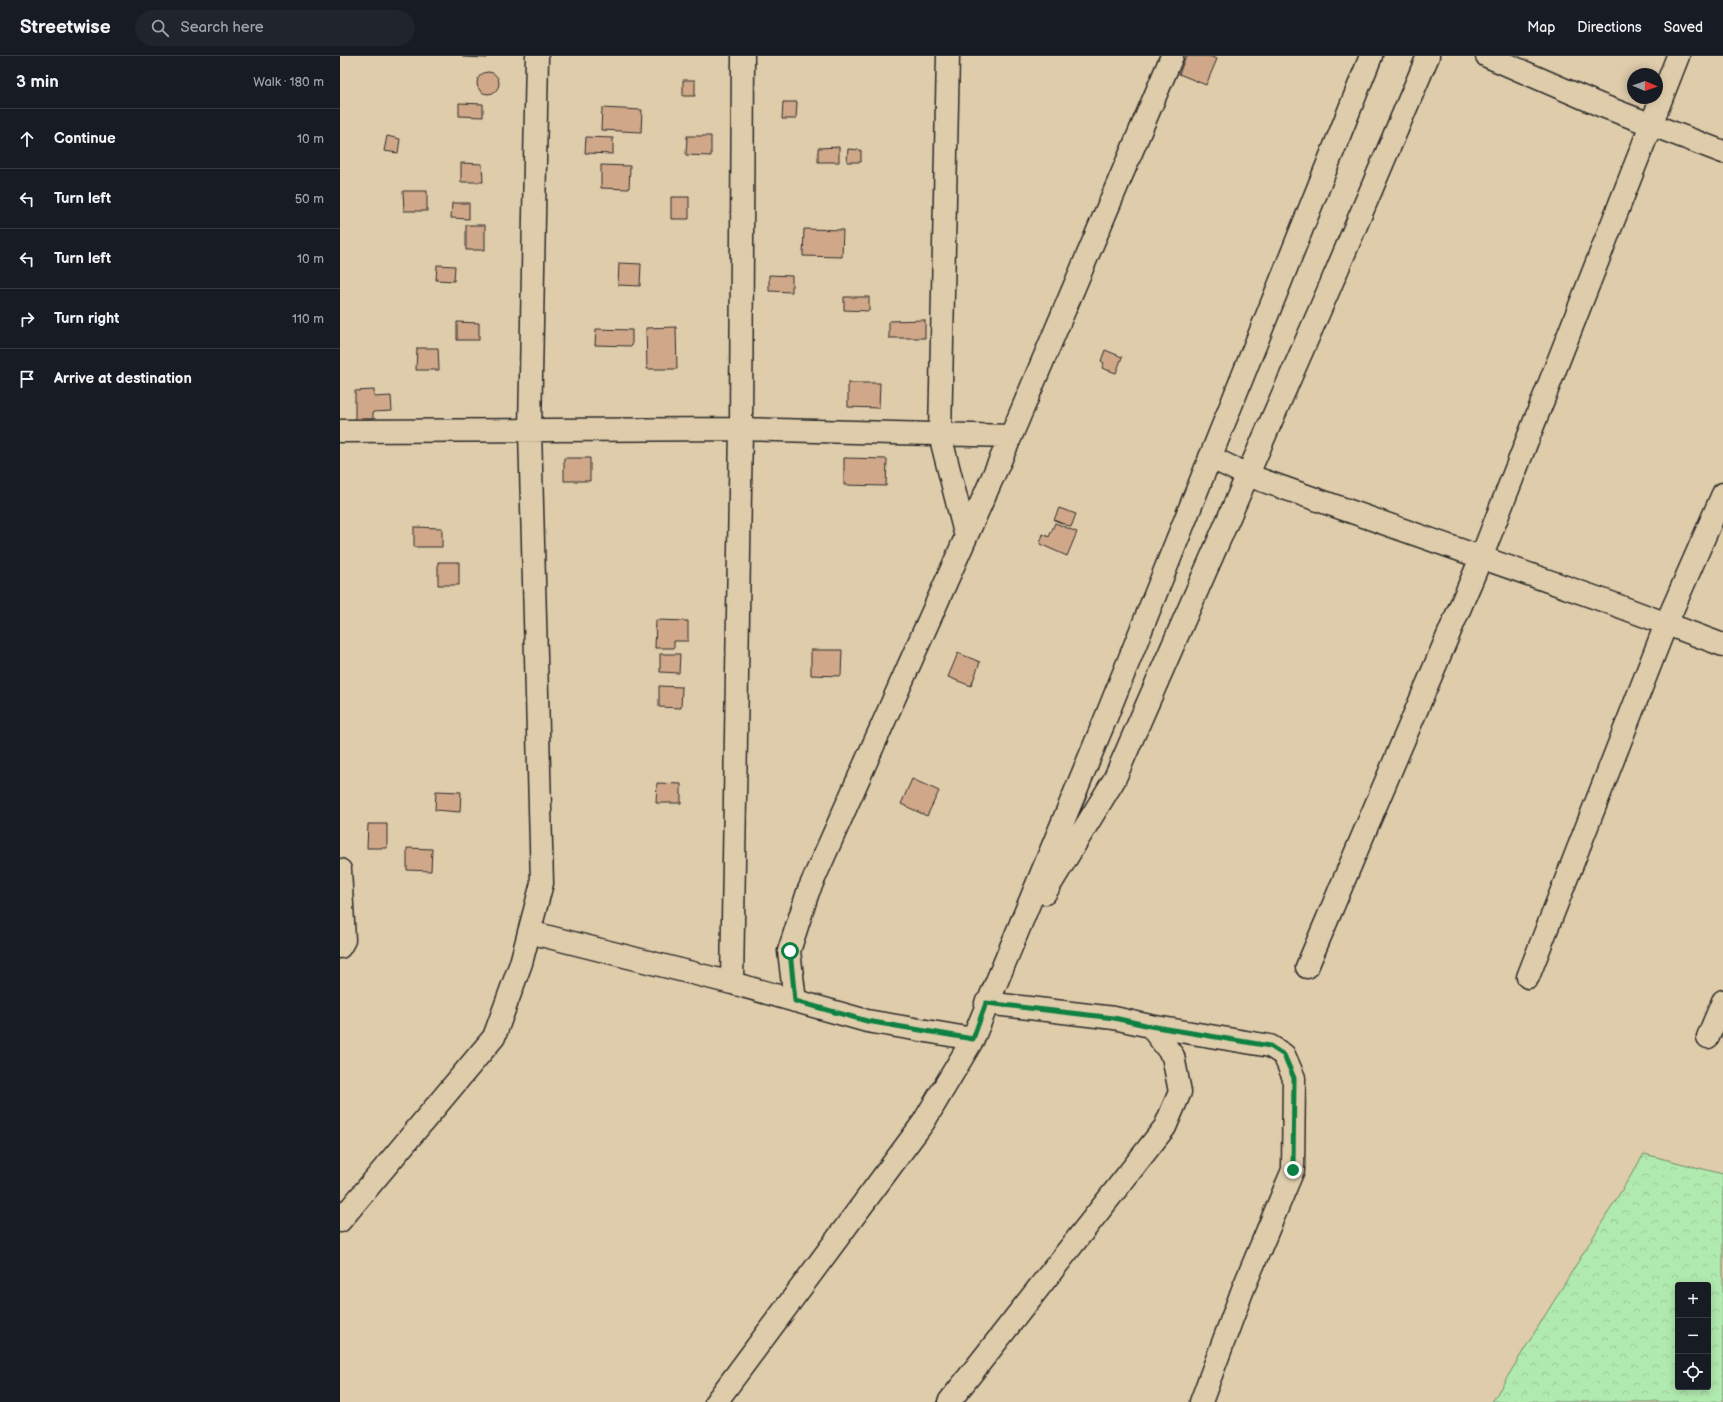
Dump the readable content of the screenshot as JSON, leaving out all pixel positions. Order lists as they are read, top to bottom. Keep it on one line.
{"north":"right","page":{"header":"Streetwise","search":"Search here","nav":["Map","Directions","Saved"],"heading":["3 min","Walk · 180 m"],"list":[["Continue","10 m"],["Turn left","50 m"],["Turn left","10 m"],["Turn right","110 m"],"Arrive at destination"],"map_buttons":["+","−"]}}
